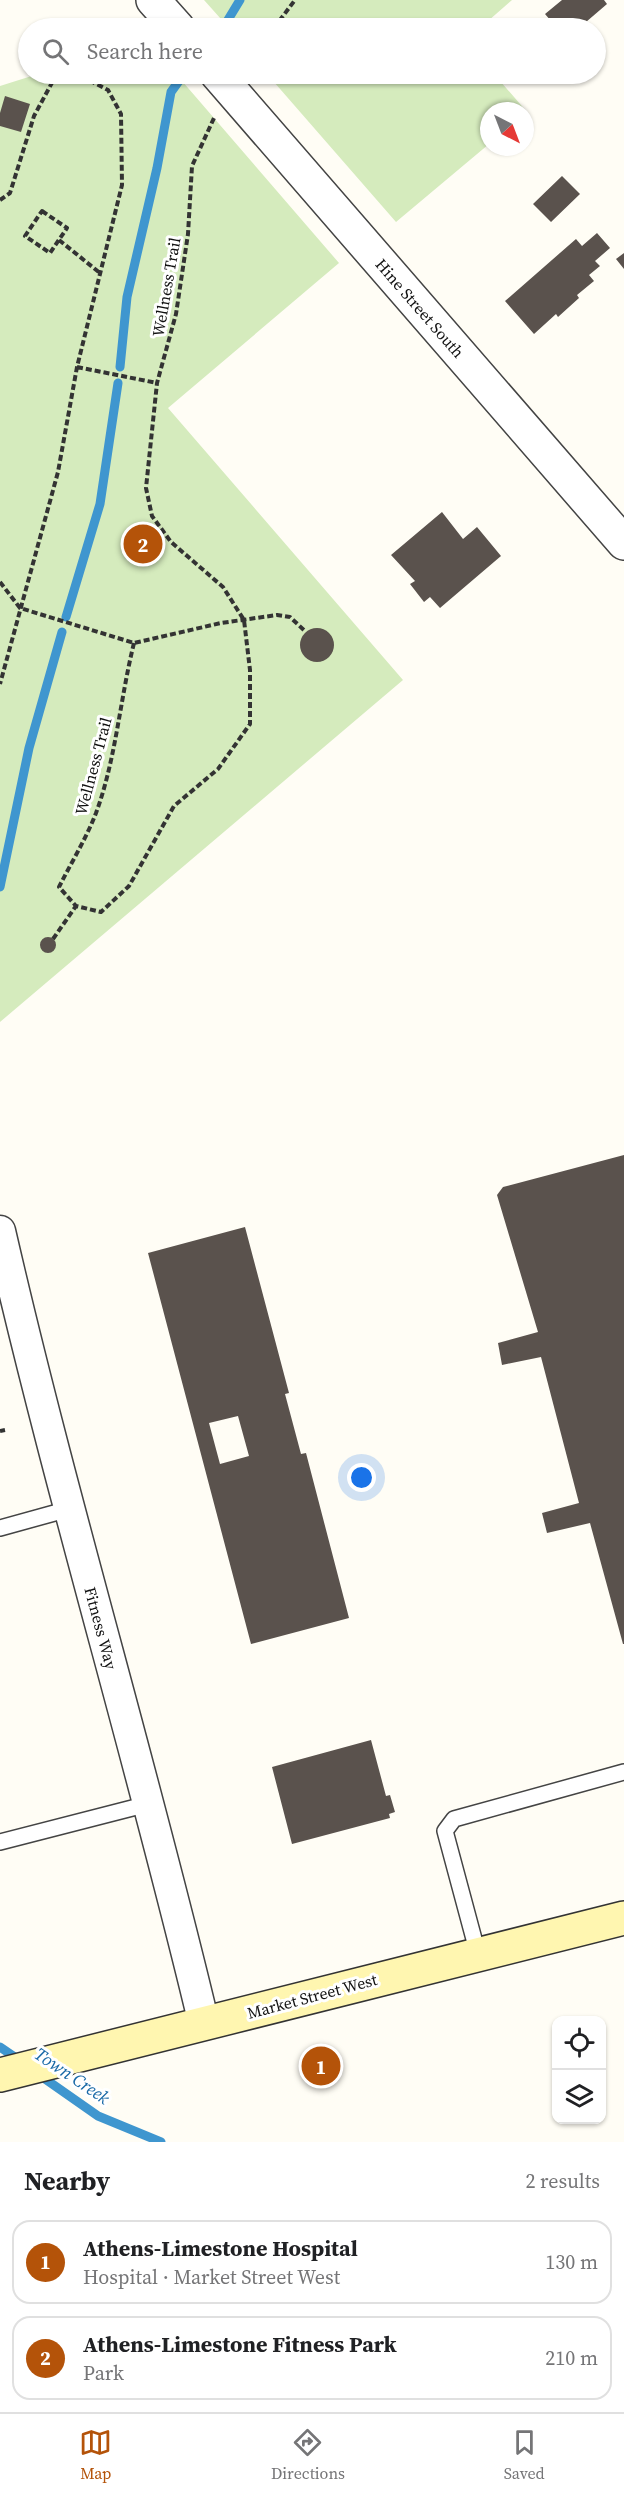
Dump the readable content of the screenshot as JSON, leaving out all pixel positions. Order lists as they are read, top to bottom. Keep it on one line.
{"streets":{"main road":["Market Street West"],"street":["Hine Street South","Fitness Way"],"path":["Wellness Trail"]},"crossings":[["Fitness Way","Market Street West"]],"water":["Town Creek"],"north":"bottom right","page":{"search":"Search here","pins":["2","1"],"heading":["Nearby","2 results"],"list":[{"mark":"1","name":"Athens-Limestone Hospital","note":"Hospital · Market Street West","value":"130 m"},{"mark":"2","name":"Athens-Limestone Fitness Park","note":"Park","value":"210 m"}],"nav":["Map","Directions","Saved"]}}
